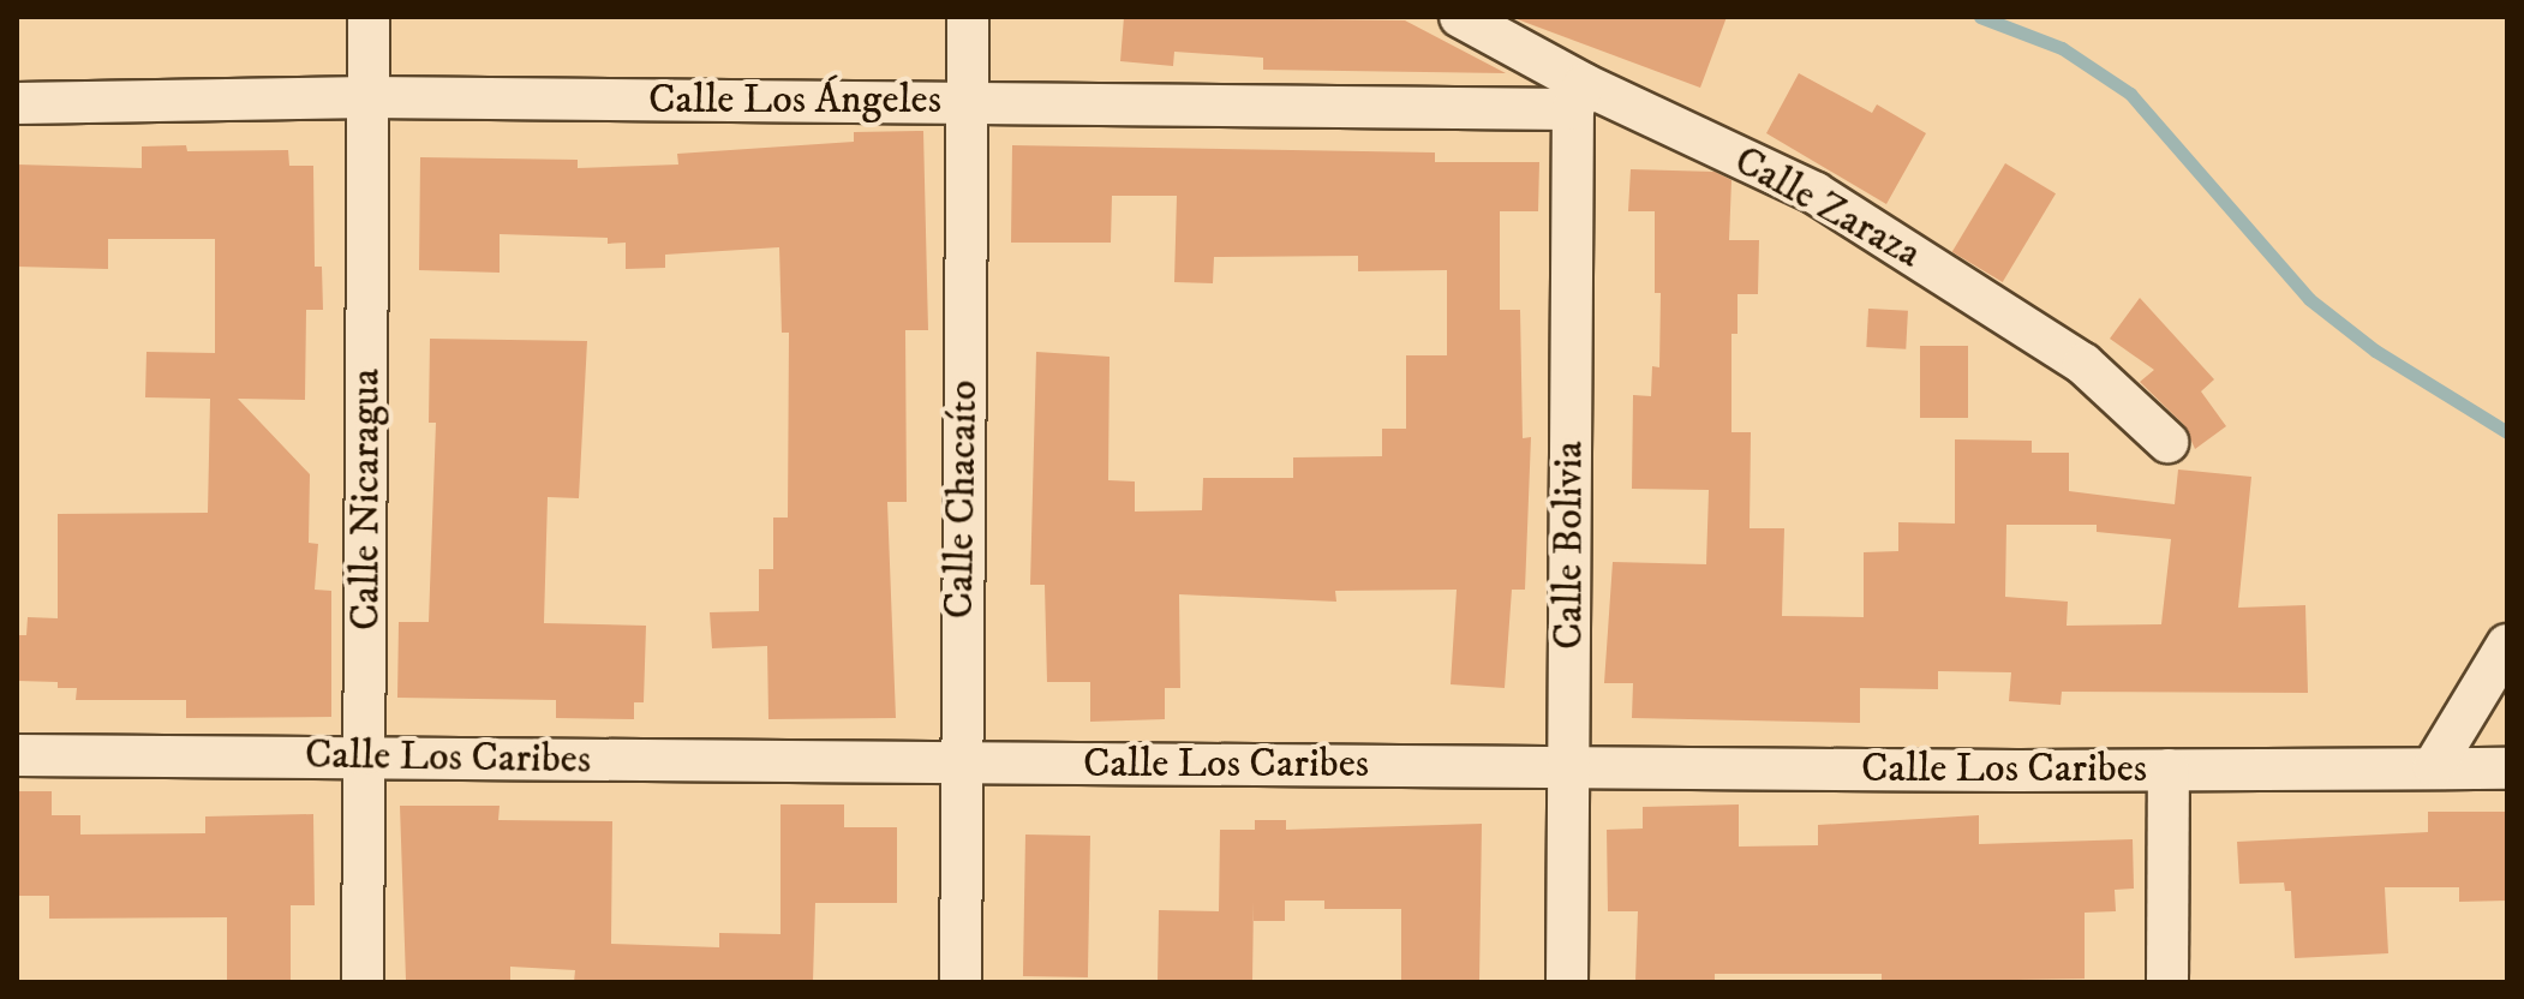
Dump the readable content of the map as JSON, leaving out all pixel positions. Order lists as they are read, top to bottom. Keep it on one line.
{"streets":{"street":["Calle Los Ángeles","Calle Zaraza","Calle Nicaragua","Calle Chacaíto","Calle Bolivia","Calle Los Caribes"]},"crossings":[["Calle Los Ángeles","Calle Zaraza"],["Calle Los Ángeles","Calle Nicaragua"],["Calle Los Ángeles","Calle Chacaíto"],["Calle Los Ángeles","Calle Bolivia"],["Calle Zaraza","Calle Bolivia"],["Calle Nicaragua","Calle Los Caribes"],["Calle Chacaíto","Calle Los Caribes"],["Calle Bolivia","Calle Los Caribes"]]}
